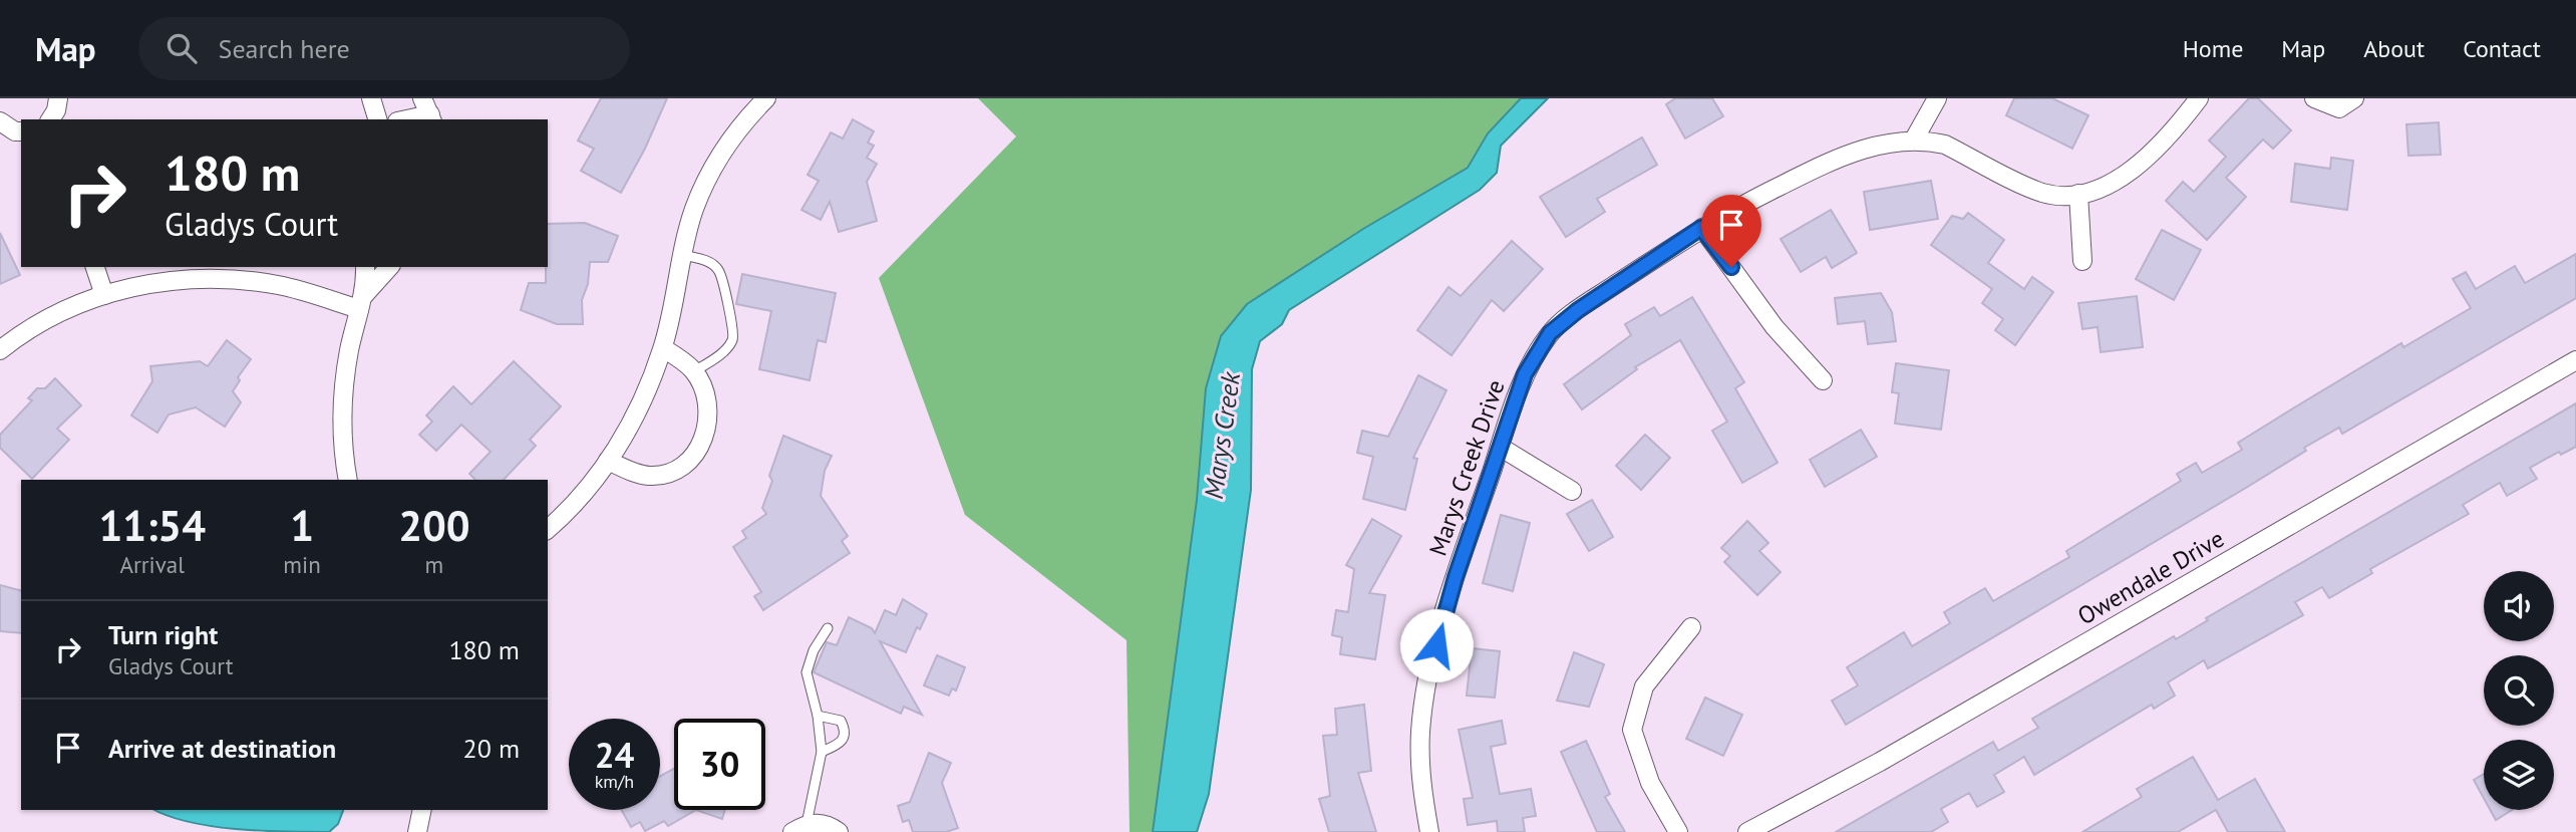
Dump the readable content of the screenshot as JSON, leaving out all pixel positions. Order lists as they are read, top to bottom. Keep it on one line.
{"streets":{"street":["Marys Creek Drive","Owendale Drive"]},"water":["Marys Creek"],"page":{"header":"Map","search":"Search here","nav":["Home","Map","About","Contact"],"turn":["180 m","Gladys Court"],"eta":["11:54","Arrival","1","min","200","m"],"list":[{"name":"Turn right","note":"Gladys Court","value":"180 m"},{"name":"Arrive at destination","value":"20 m"}],"speed":"24 km/h","limit":"30"}}
